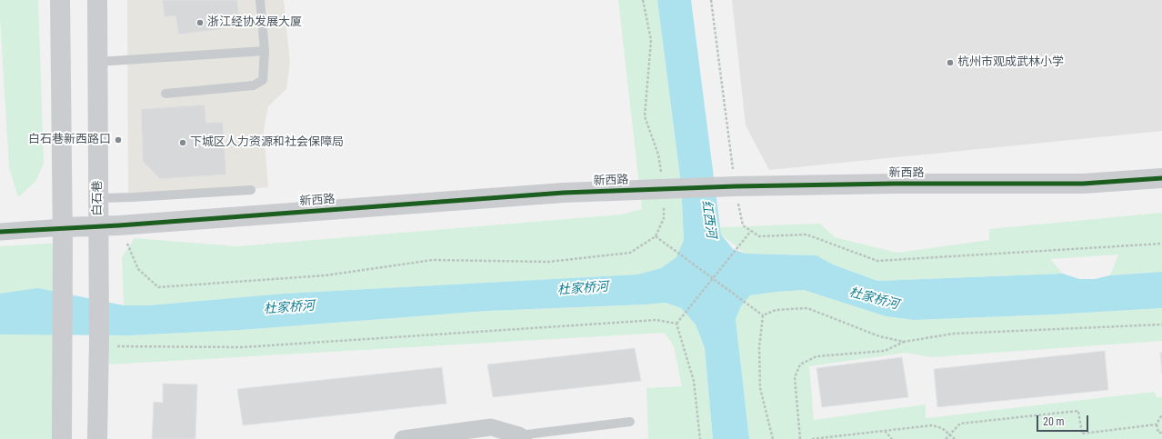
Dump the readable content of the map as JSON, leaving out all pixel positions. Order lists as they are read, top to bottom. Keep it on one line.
{"streets":{"street":["新西路","白石巷"]},"crossings":[["新西路","白石巷"]],"water":["红西河","杜家桥河"],"places":["浙江经协发展大厦","杭州市观成武林小学","白石巷新西路口","下城区人力资源和社会保障局"],"scale_bar":"20 m"}
